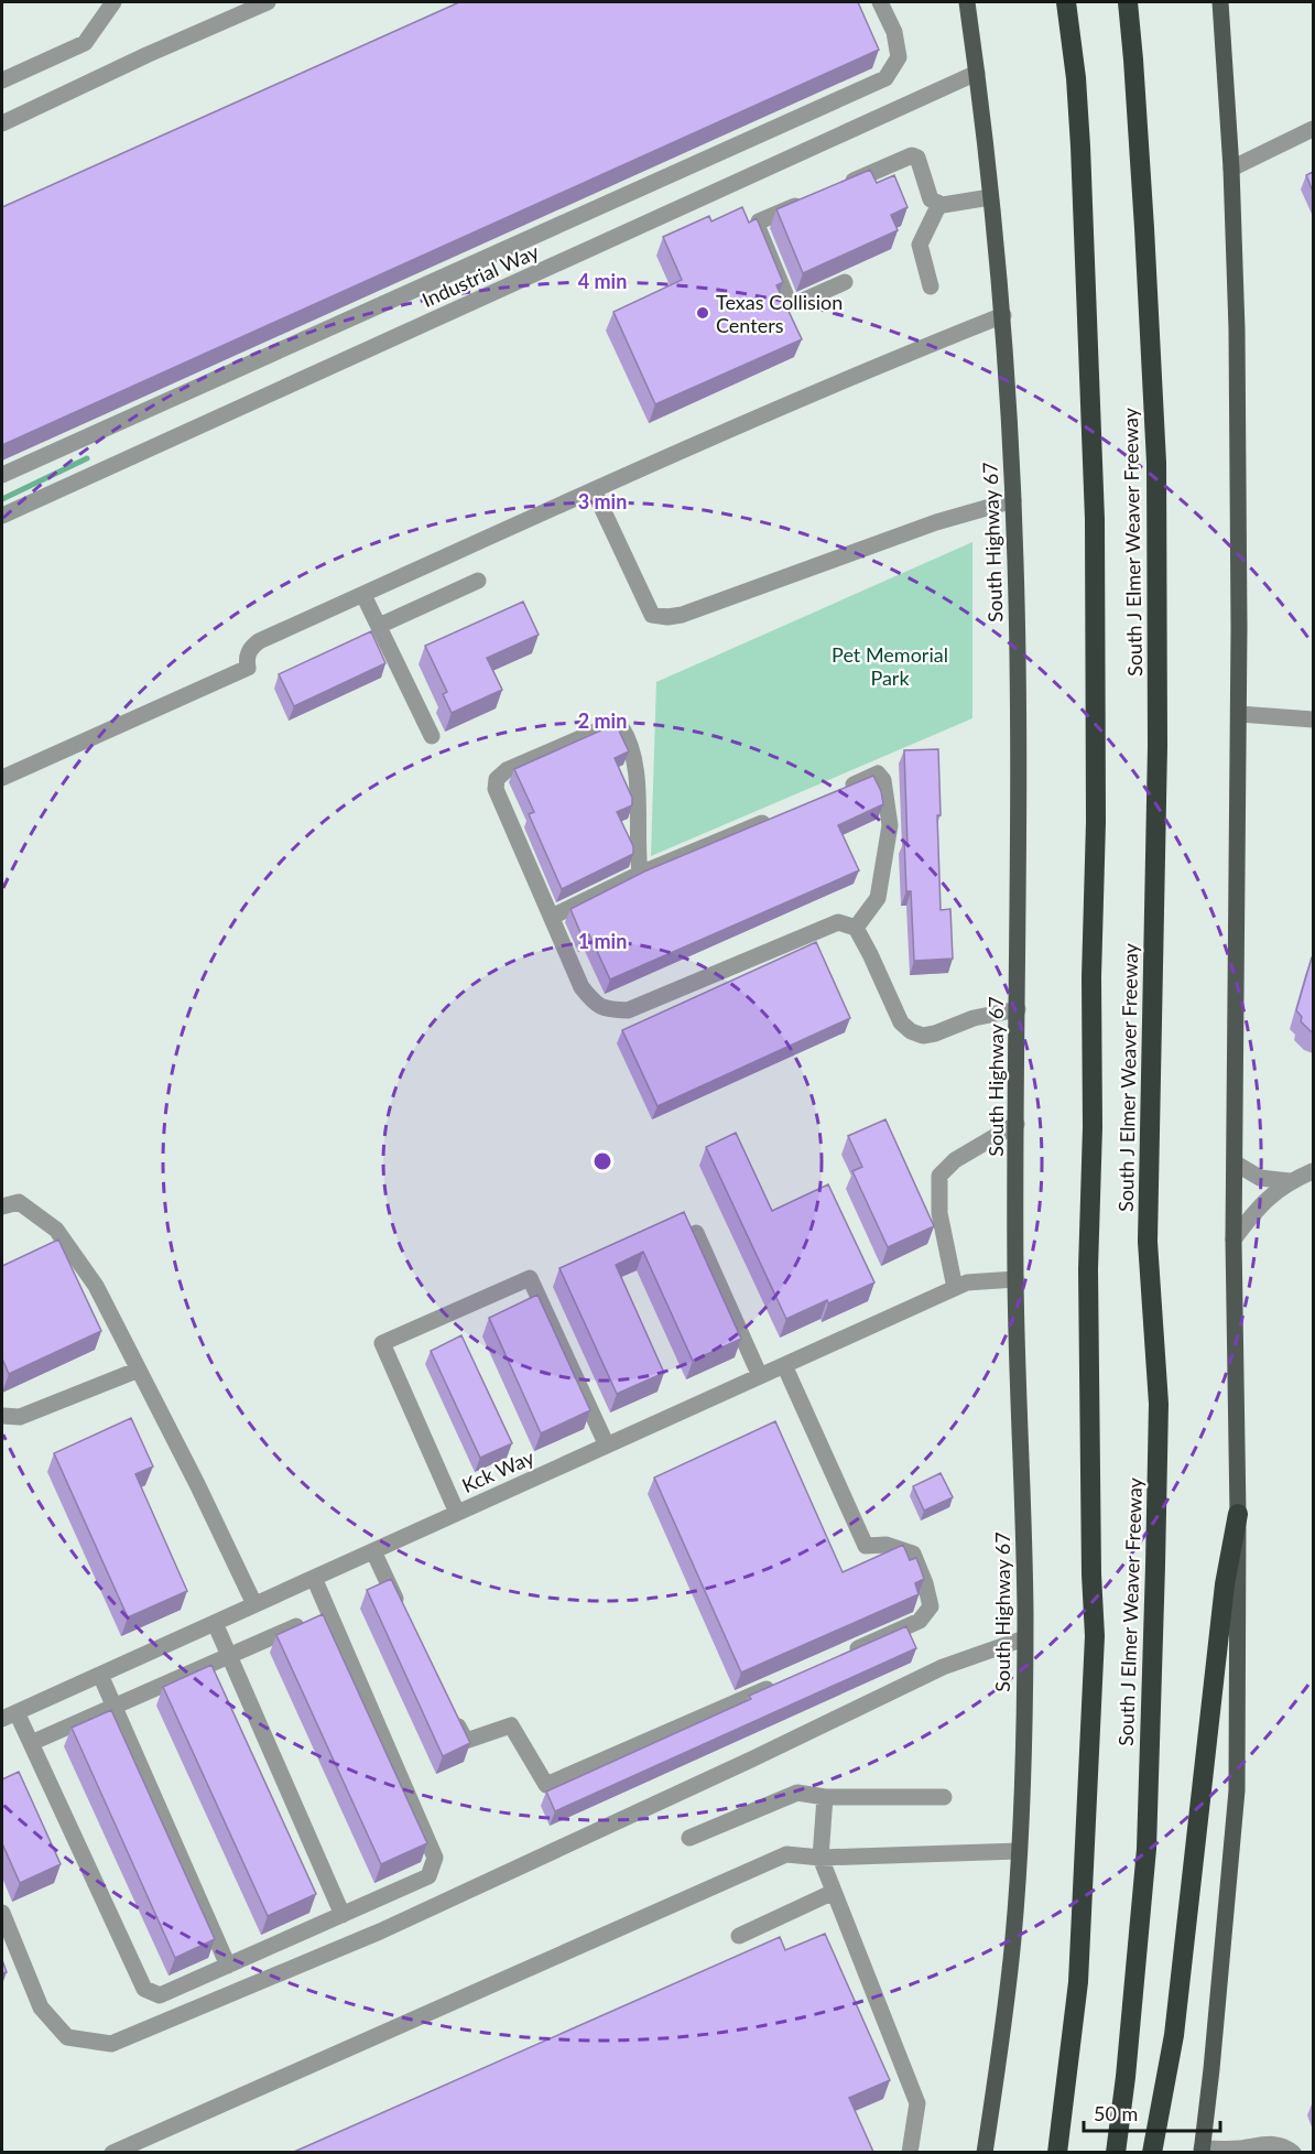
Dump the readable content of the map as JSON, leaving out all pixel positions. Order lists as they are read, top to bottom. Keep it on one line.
{"streets":{"highway":["South J Elmer Weaver Freeway"],"main road":["South Highway 67"],"street":["Industrial Way","Kck Way"]},"crossings":[["Industrial Way","South Highway 67"],["South Highway 67","Kck Way"]],"parks":["Pet Memorial Park"],"places":["Texas Collision Centers"],"scale_bar":"50 m","rings":["4 min","3 min","2 min","1 min"]}
